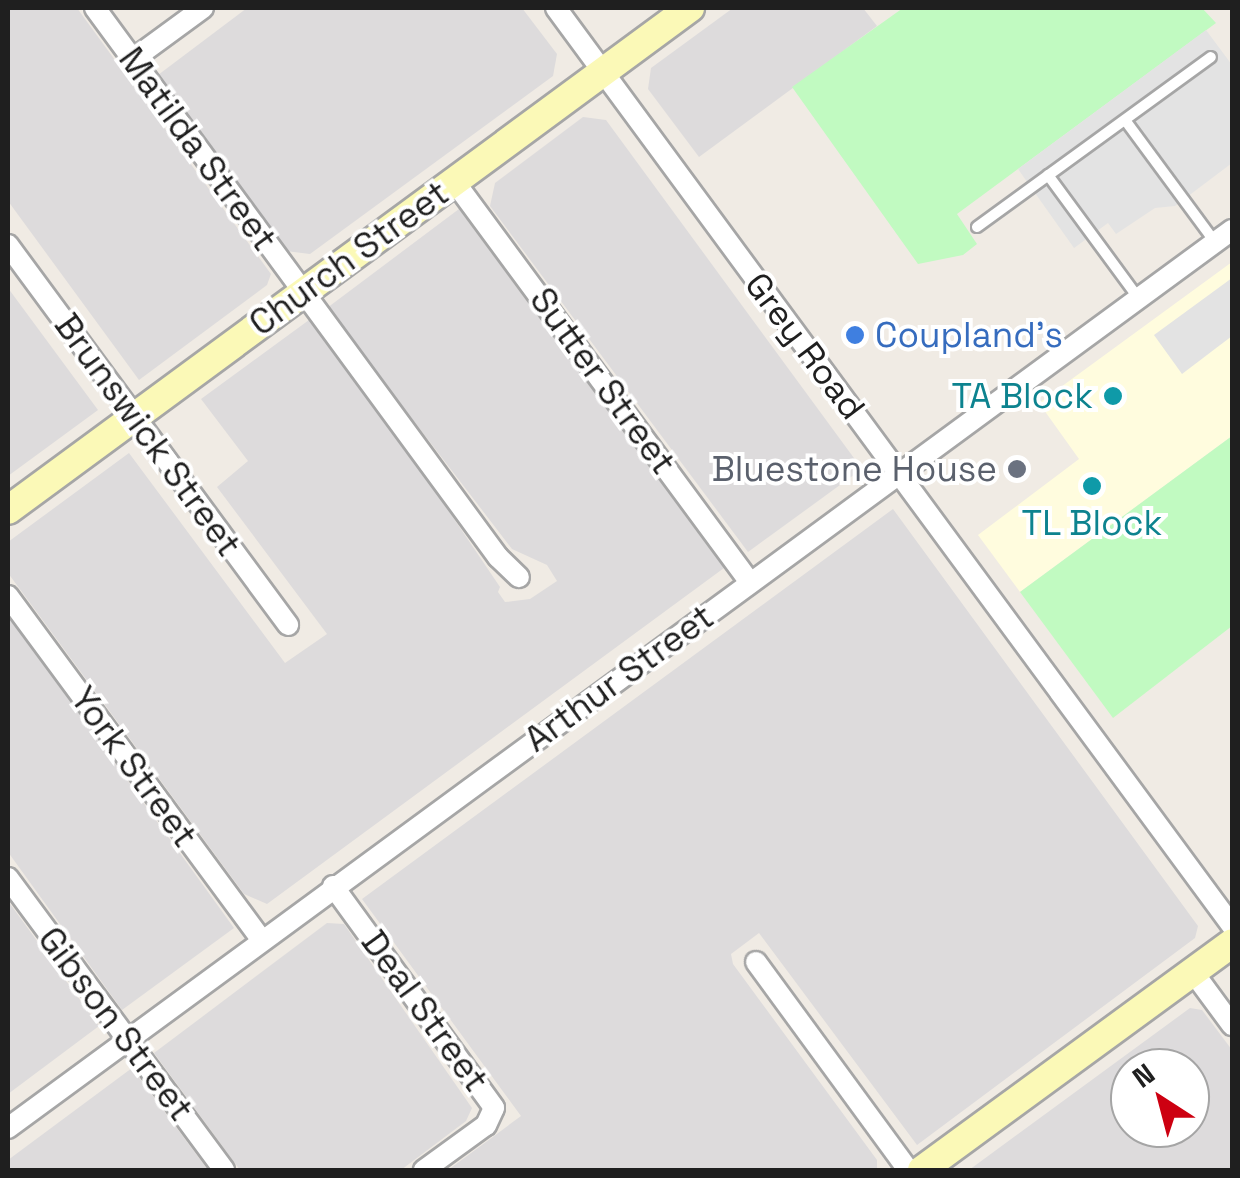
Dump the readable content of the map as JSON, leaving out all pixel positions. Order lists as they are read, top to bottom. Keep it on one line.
{"streets":{"street":["Matilda Street","Church Street","Grey Road","Sutter Street","Brunswick Street","Arthur Street","York Street","Deal Street","Gibson Street"]},"crossings":[["Matilda Street","Church Street"],["Church Street","Grey Road"],["Church Street","Sutter Street"],["Church Street","Brunswick Street"],["Grey Road","Arthur Street"],["Sutter Street","Arthur Street"],["Arthur Street","York Street"],["Arthur Street","Deal Street"],["Arthur Street","Gibson Street"]],"places":["Coupland's","TA Block","Bluestone House","TL Block"],"north":"top left"}
